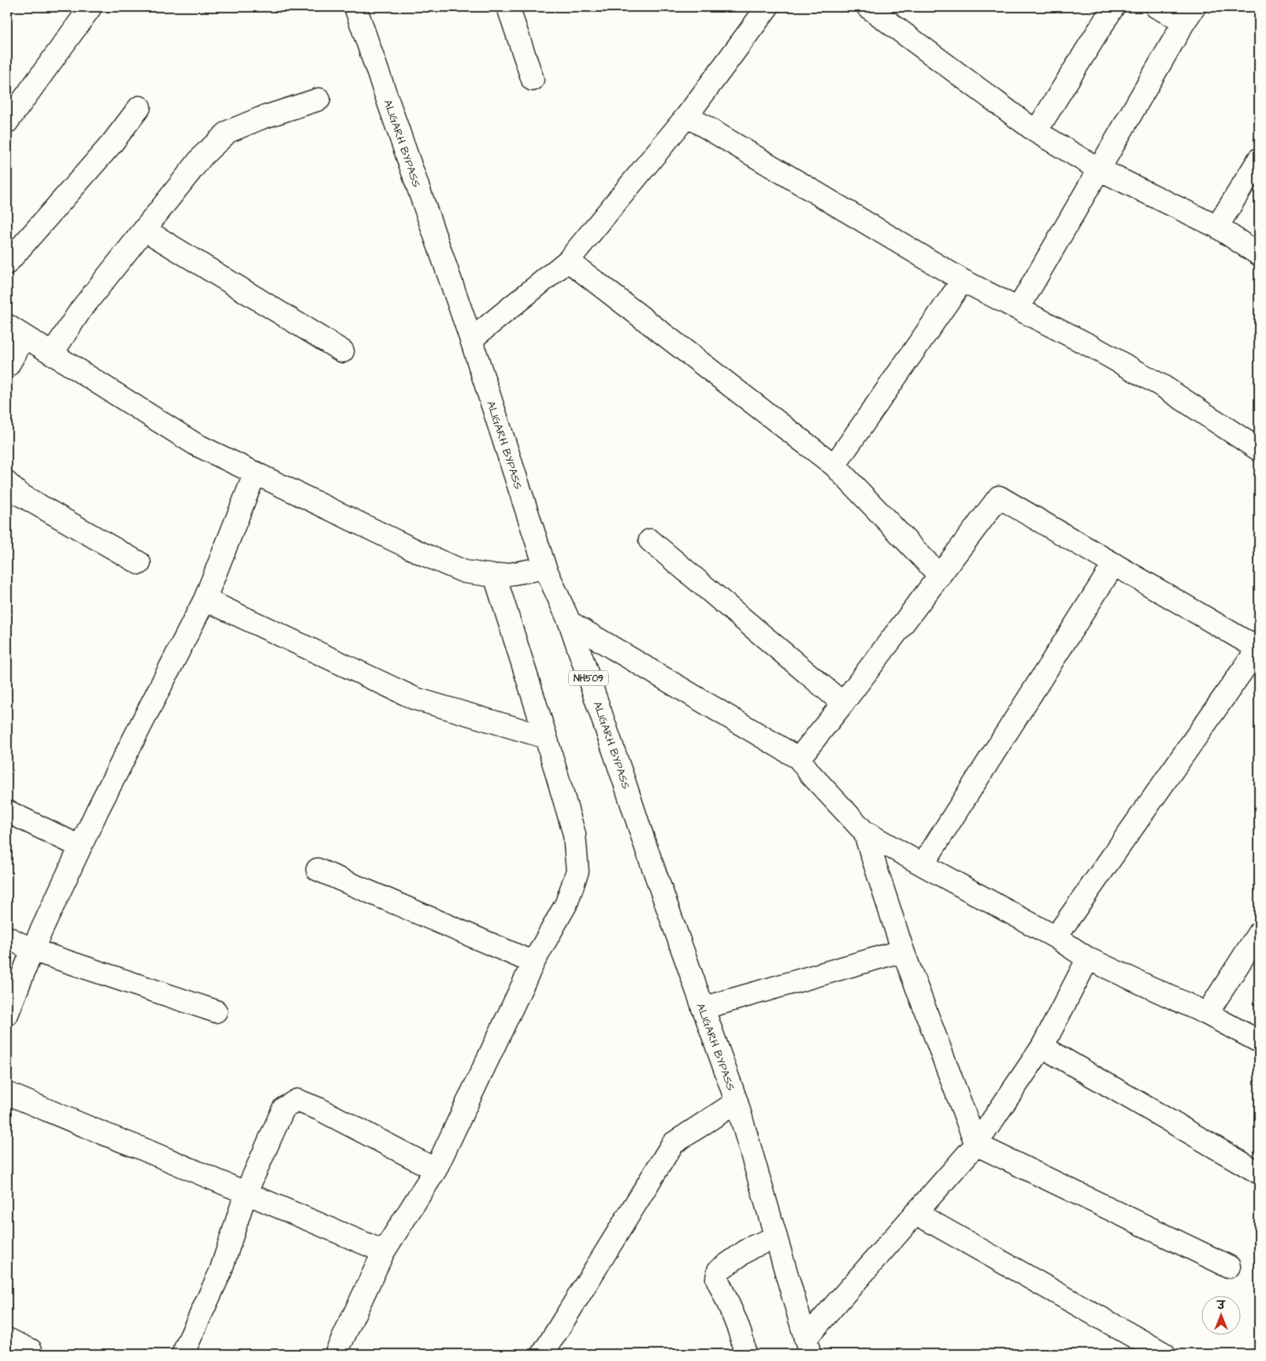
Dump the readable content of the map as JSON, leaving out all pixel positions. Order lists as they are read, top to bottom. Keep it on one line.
{"streets":{"main road":["ALIGARH BYPASS","NH509"]},"north":"top"}
